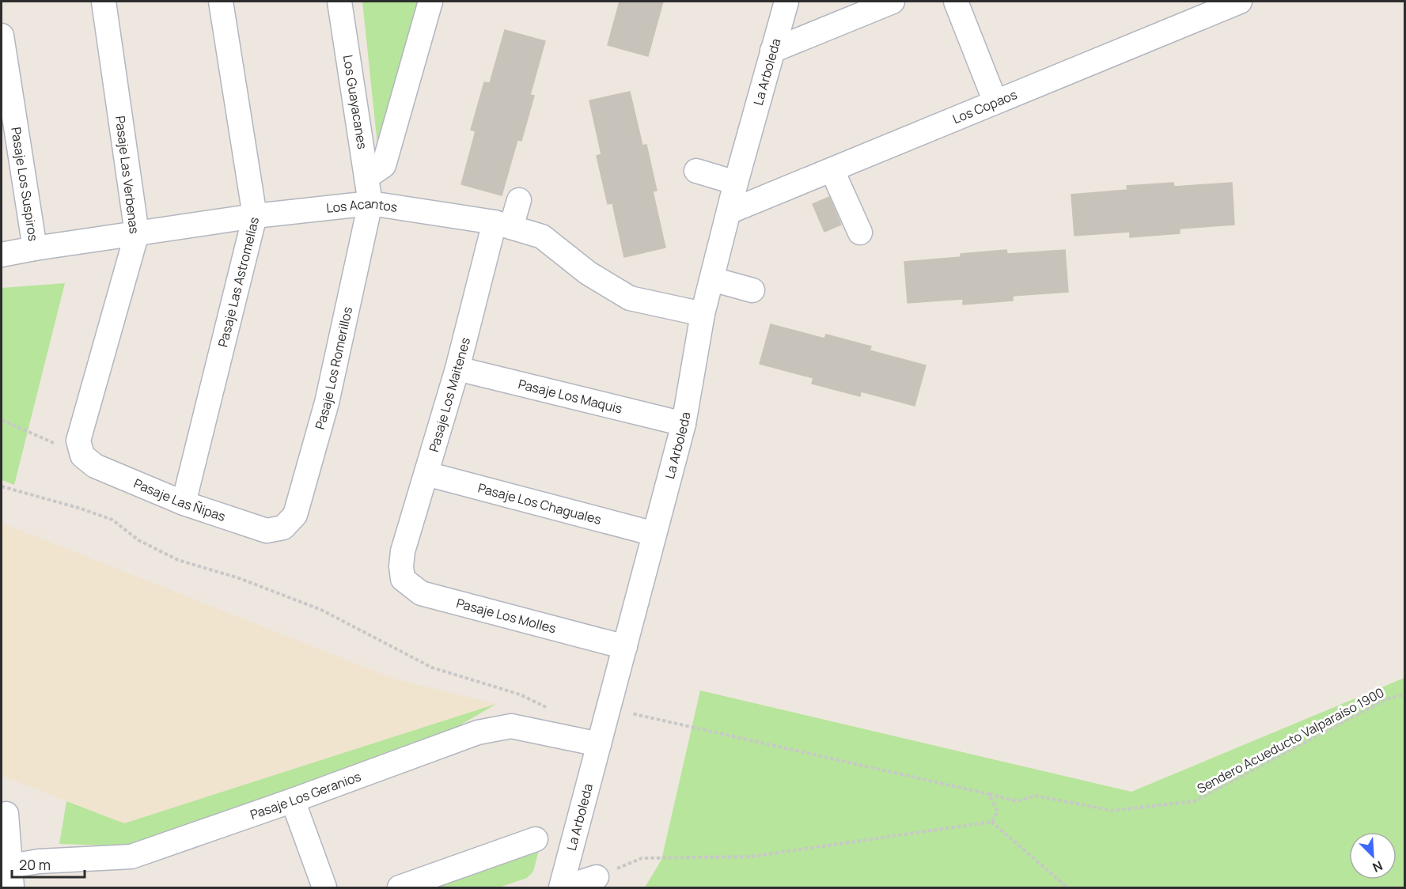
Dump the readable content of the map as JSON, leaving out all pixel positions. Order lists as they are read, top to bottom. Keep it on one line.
{"streets":{"street":["La Arboleda","Los Guayacanes","Los Copaos","Pasaje Las Verbenas","Pasaje Los Suspiros","Los Acantos","Pasaje Las Astromelias","Pasaje Los Romerillos","Pasaje Los Maitenes","Pasaje Los Maquis","Pasaje Las Ñipas","Pasaje Los Chaguales","Pasaje Los Molles","Pasaje Los Geranios"],"path":["Sendero Acueducto Valparaíso 1900"]},"crossings":[["La Arboleda","Los Copaos"],["La Arboleda","Los Acantos"],["La Arboleda","Pasaje Los Maquis"],["La Arboleda","Pasaje Los Chaguales"],["La Arboleda","Pasaje Los Molles"],["La Arboleda","Sendero Acueducto Valparaíso 1900"],["La Arboleda","Pasaje Los Geranios"],["Los Guayacanes","Los Acantos"],["Los Guayacanes","Pasaje Los Romerillos"],["Pasaje Las Verbenas","Los Acantos"],["Pasaje Las Verbenas","Pasaje Las Ñipas"],["Pasaje Los Suspiros","Los Acantos"],["Los Acantos","Pasaje Las Astromelias"],["Los Acantos","Pasaje Los Romerillos"],["Los Acantos","Pasaje Los Maitenes"],["Pasaje Las Astromelias","Pasaje Las Ñipas"],["Pasaje Los Romerillos","Pasaje Las Ñipas"],["Pasaje Los Maitenes","Pasaje Los Maquis"],["Pasaje Los Maitenes","Pasaje Los Chaguales"],["Pasaje Los Maitenes","Pasaje Los Molles"]],"scale_bar":"20 m","north":"bottom right"}
